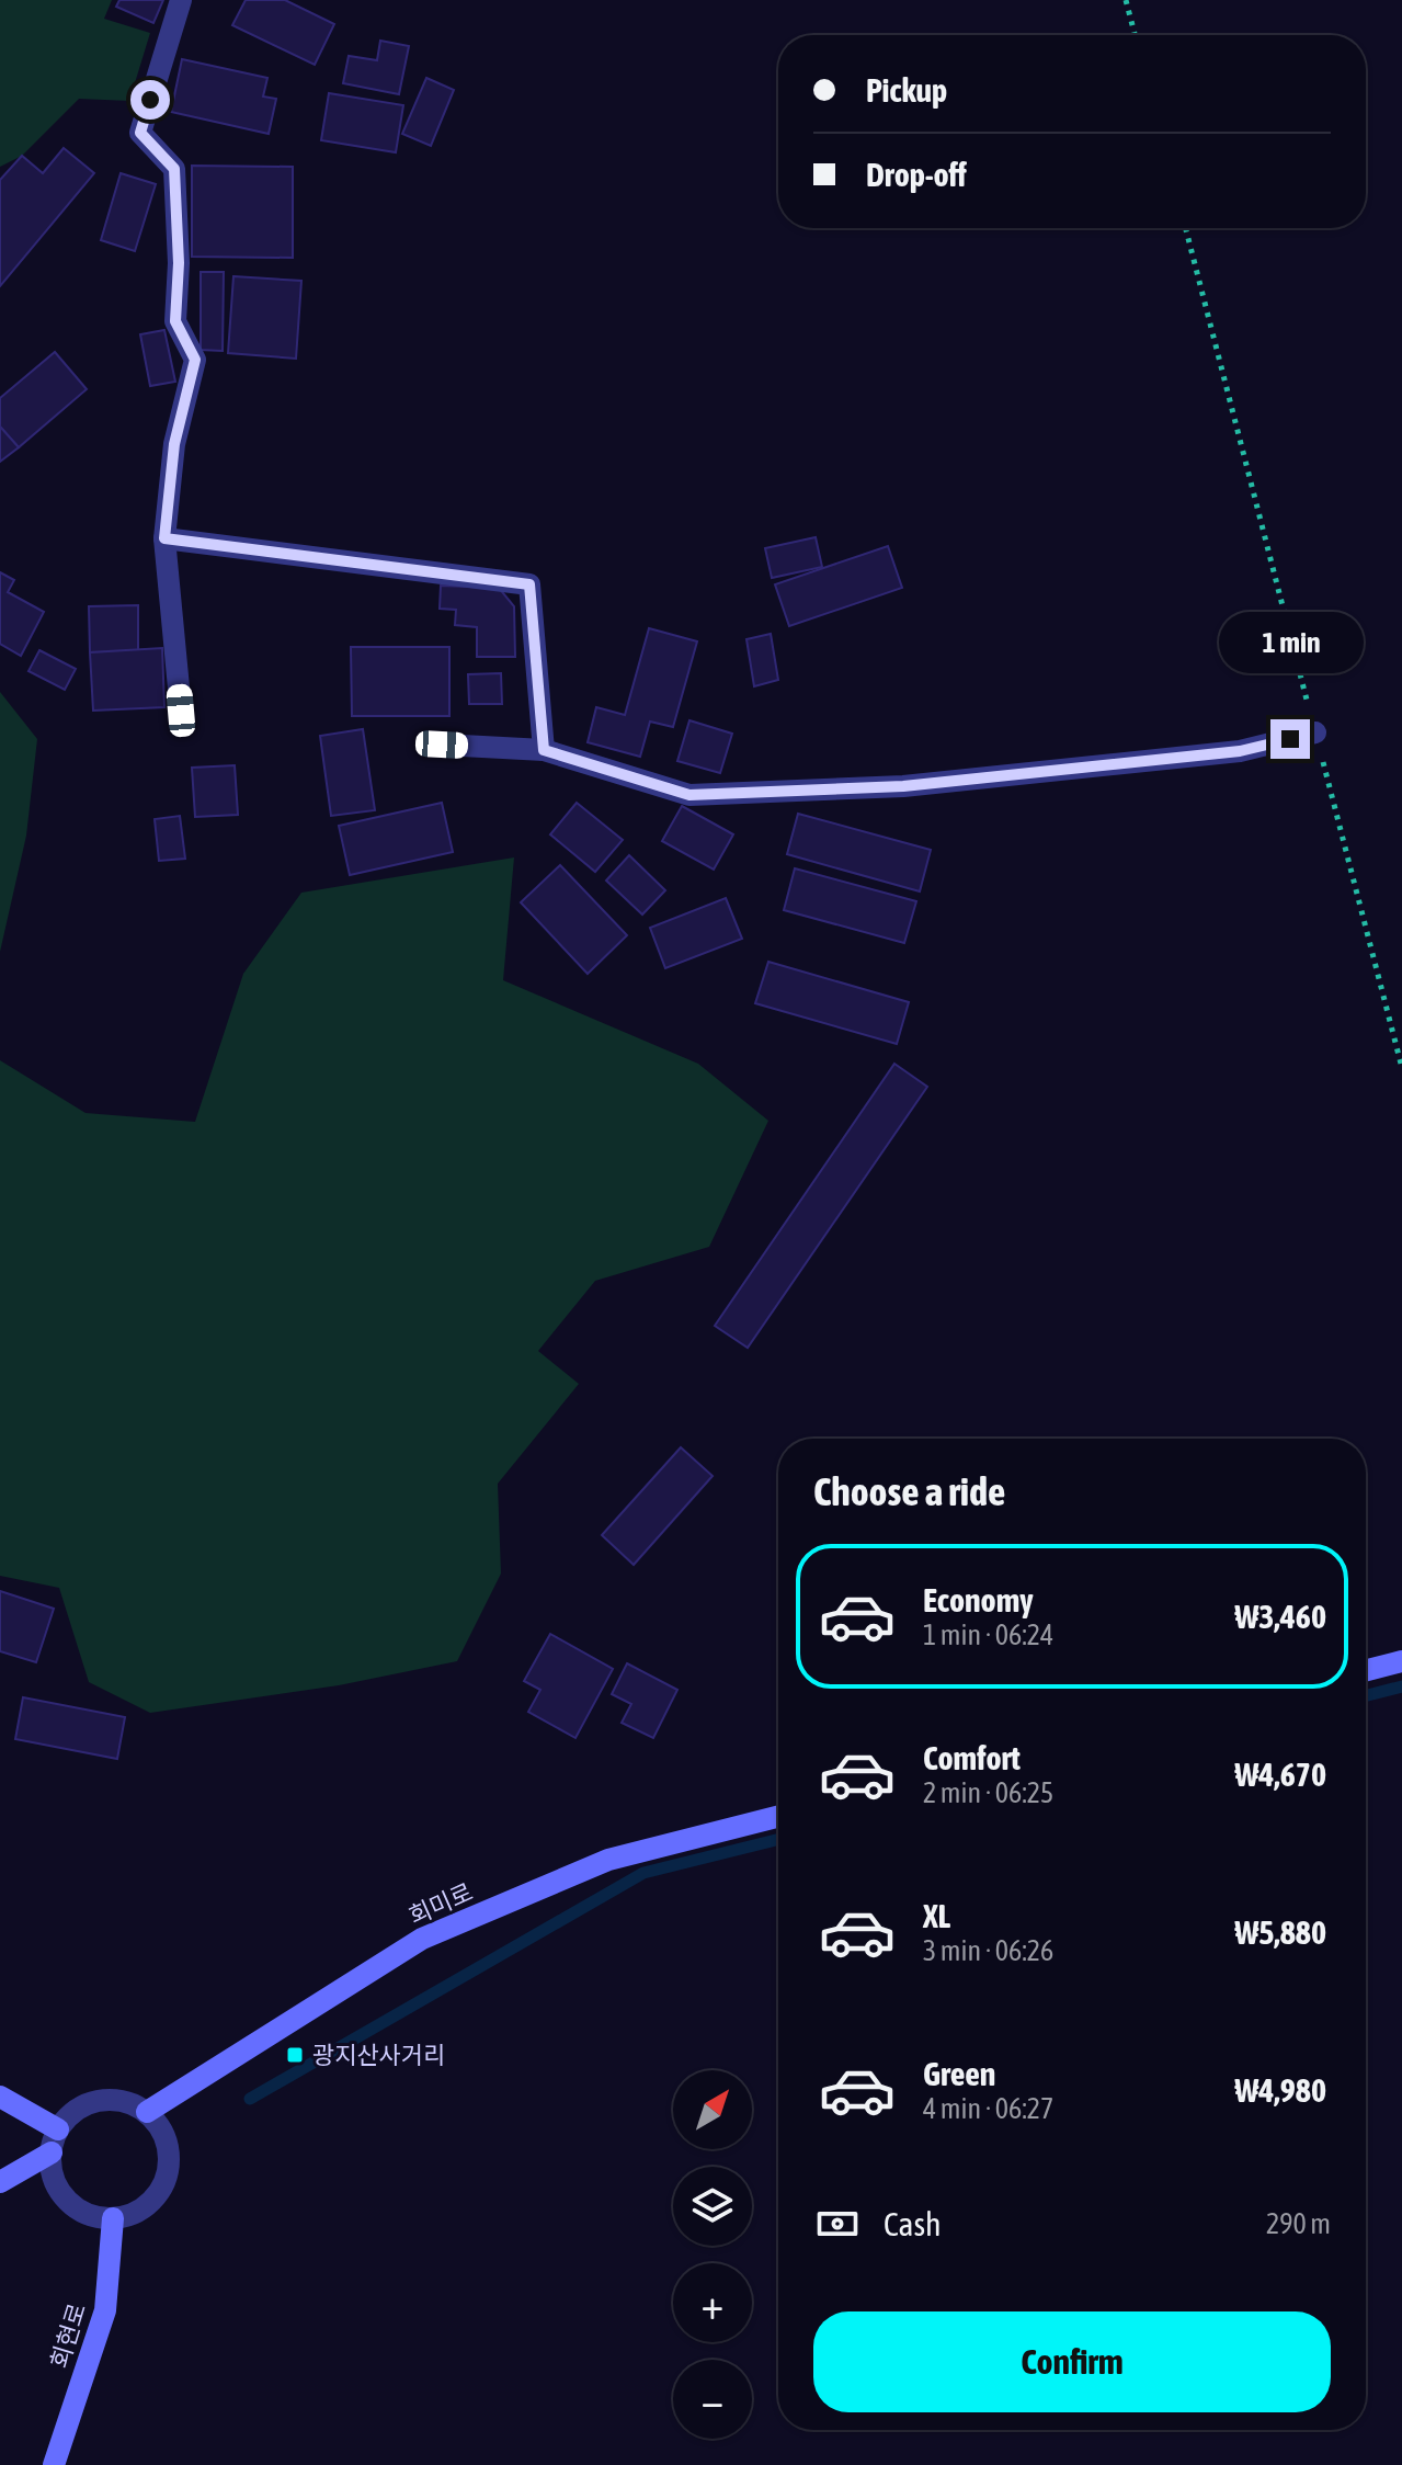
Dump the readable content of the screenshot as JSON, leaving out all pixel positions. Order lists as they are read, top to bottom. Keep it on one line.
{"streets":{"street":["회미로","회현로"]},"crossings":[["회미로","회현로"]],"places":{"transit":["광지산사거리"]},"north":"top right","page":{"banner":["Pickup","Drop-off"],"bubble":"1 min","heading":"Choose a ride","list":[{"name":"Economy","note":"1 min · 06:24","value":"₩3,460"},{"name":"Comfort","note":"2 min · 06:25","value":"₩4,670"},{"name":"XL","note":"3 min · 06:26","value":"₩5,880"},{"name":"Green","note":"4 min · 06:27","value":"₩4,980"}],"map_buttons":["+","−"],"pay":["Cash","290 m"],"buttons":"Confirm"}}
